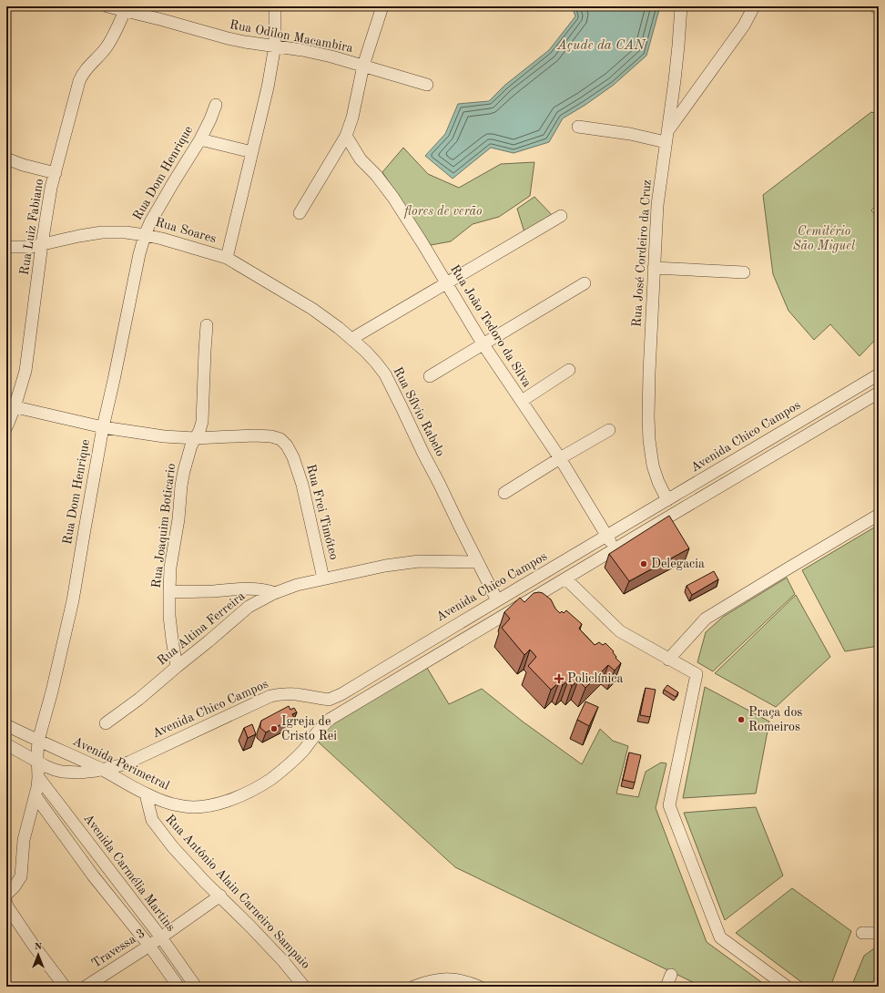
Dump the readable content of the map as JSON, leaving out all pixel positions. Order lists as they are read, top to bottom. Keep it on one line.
{"streets":{"street":["Rua Odilon Macambira","Rua Dom Henrique","Rua Luiz Fabiano","Rua Soares","Rua José Cordeiro da Cruz","Rua João Tedoro da Silva","Rua Sílvio Rabelo","Avenida Chico Campos","Rua Frei Timóteo","Rua Joaquim Boticario","Rua Altina Ferreira","Avenida Perimetral","Avenida Carmélia Martins","Rua Antônio Alain Carneiro Sampaio","Travessa 3"]},"crossings":[["Rua Odilon Macambira","Rua Luiz Fabiano"],["Rua Dom Henrique","Rua Soares"],["Rua Dom Henrique","Avenida Chico Campos"],["Rua Dom Henrique","Rua Frei Timóteo"],["Rua Dom Henrique","Avenida Perimetral"],["Rua Dom Henrique","Avenida Carmélia Martins"],["Rua Luiz Fabiano","Rua Soares"],["Rua Luiz Fabiano","Rua Frei Timóteo"],["Rua Soares","Rua Sílvio Rabelo"],["Rua José Cordeiro da Cruz","Avenida Chico Campos"],["Rua João Tedoro da Silva","Avenida Chico Campos"],["Rua Sílvio Rabelo","Avenida Chico Campos"],["Rua Sílvio Rabelo","Rua Altina Ferreira"],["Avenida Chico Campos","Avenida Perimetral"],["Rua Frei Timóteo","Rua Joaquim Boticario"],["Rua Frei Timóteo","Rua Altina Ferreira"],["Rua Joaquim Boticario","Rua Altina Ferreira"],["Avenida Perimetral","Rua Antônio Alain Carneiro Sampaio"],["Avenida Carmélia Martins","Travessa 3"],["Rua Antônio Alain Carneiro Sampaio","Travessa 3"]],"water":["Açude da CAN"],"parks":["flores de verão","Cemitério São Miguel"],"places":{"other":["Delegacia","Praça dos Romeiros","Igreja de Cristo Rei"],"health":["Policlínica"]},"north":"top"}
